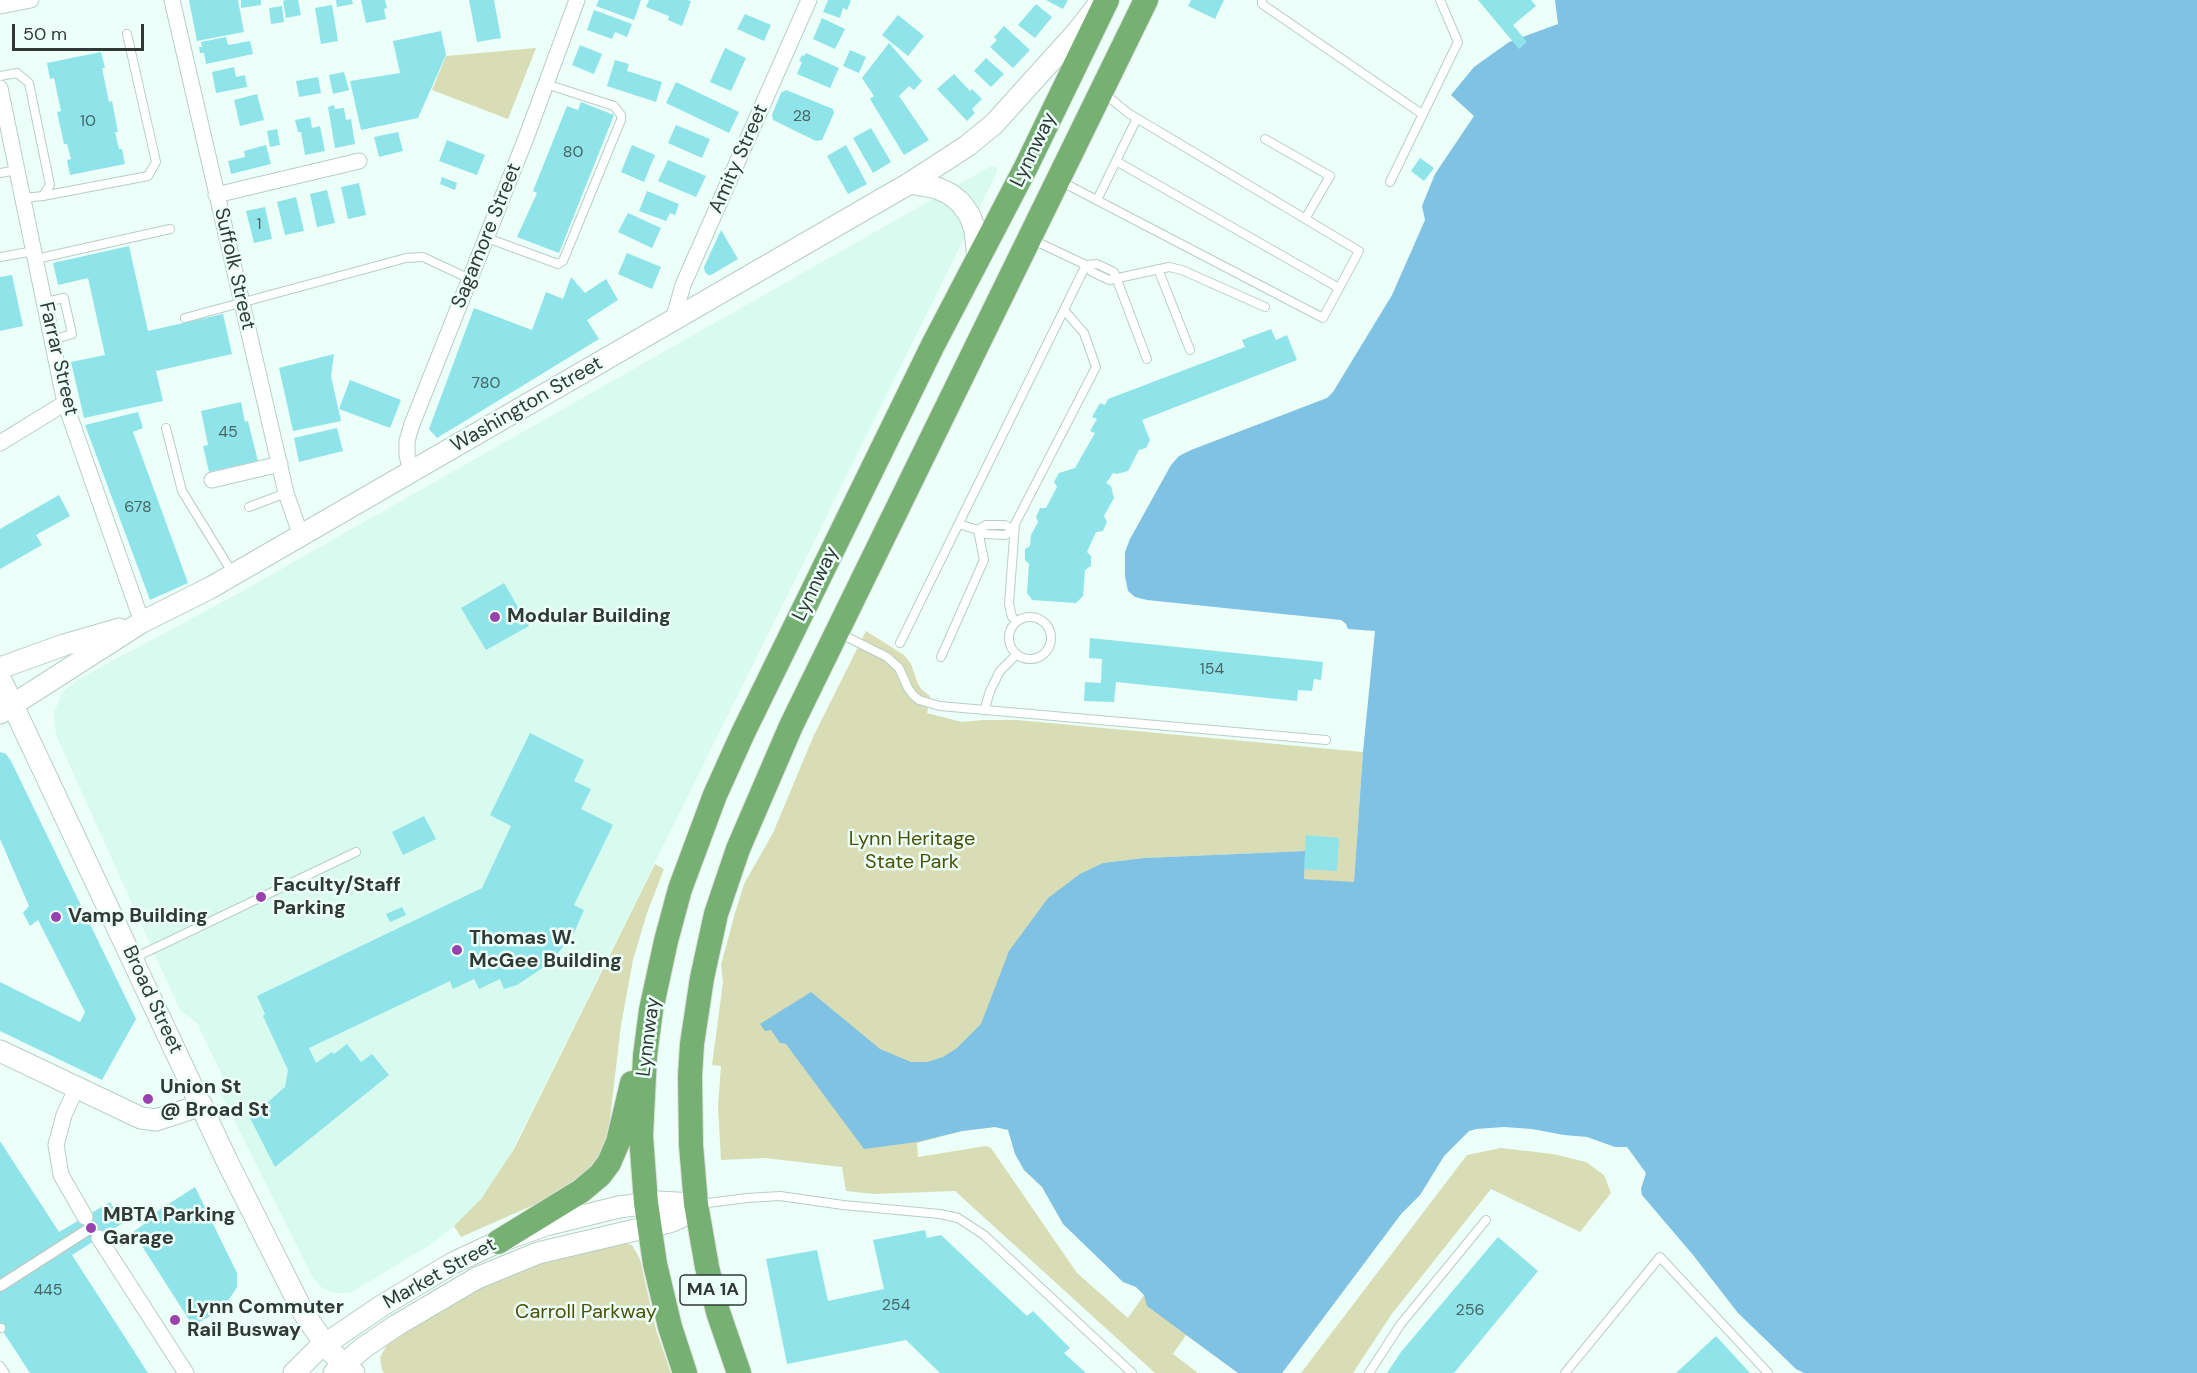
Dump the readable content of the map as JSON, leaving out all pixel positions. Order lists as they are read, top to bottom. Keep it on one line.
{"streets":{"highway":["Lynnway","MA 1A"],"main road":["Washington Street","Broad Street","Market Street"],"street":["Amity Street","Sagamore Street","Suffolk Street","Farrar Street"]},"crossings":[["Lynnway","Market Street"],["Amity Street","Washington Street"],["Sagamore Street","Washington Street"],["Suffolk Street","Washington Street"],["Farrar Street","Washington Street"],["Washington Street","Broad Street"],["Broad Street","Market Street"]],"parks":["Lynn Heritage State Park","Carroll Parkway"],"places":["Modular Building","Faculty/Staff Parking","Vamp Building","Thomas W. McGee Building","Union St @ Broad St","MBTA Parking Garage","Lynn Commuter Rail Busway"],"house_numbers":["28","10","80","1","780","45","678","154","445","254","256"],"scale_bar":"50 m"}
